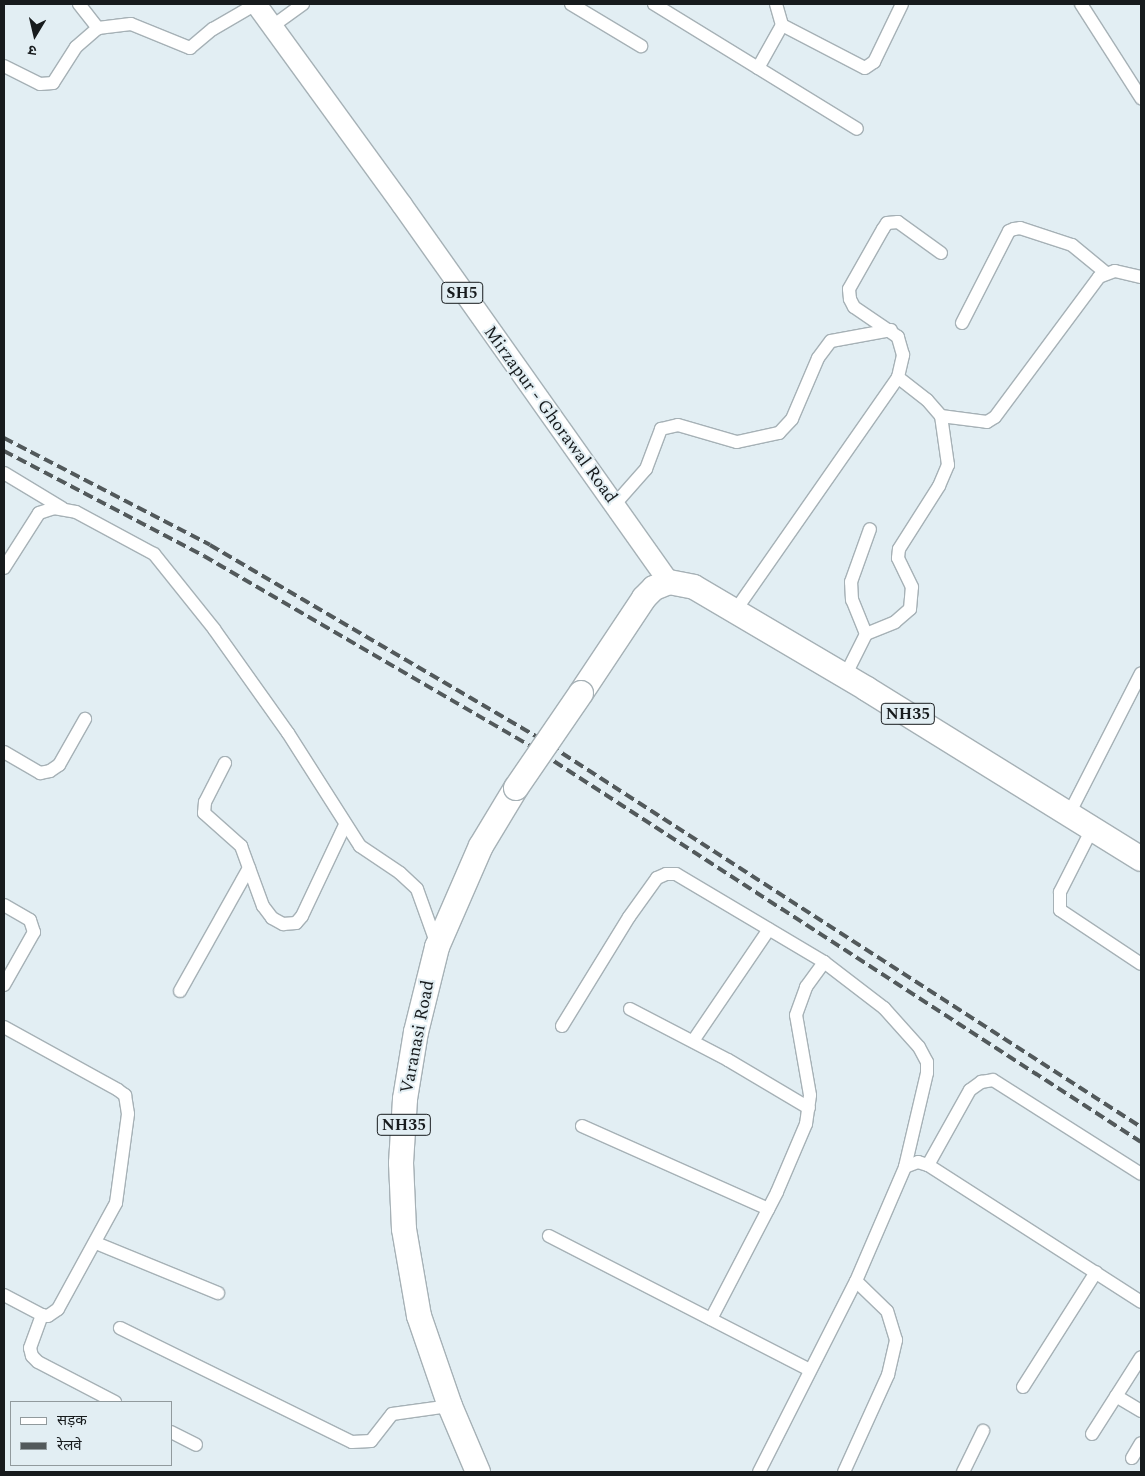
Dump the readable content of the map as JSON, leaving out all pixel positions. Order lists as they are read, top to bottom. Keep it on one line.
{"streets":{"highway":["NH35","Varanasi Road"],"main road":["SH5","Mirzapur - Ghorawal Road"]},"crossings":[["Mirzapur - Ghorawal Road","NH35"],["Mirzapur - Ghorawal Road","Varanasi Road"],["NH35","Varanasi Road"]],"legend":["सड़क","रेलवे"],"north":"bottom"}
